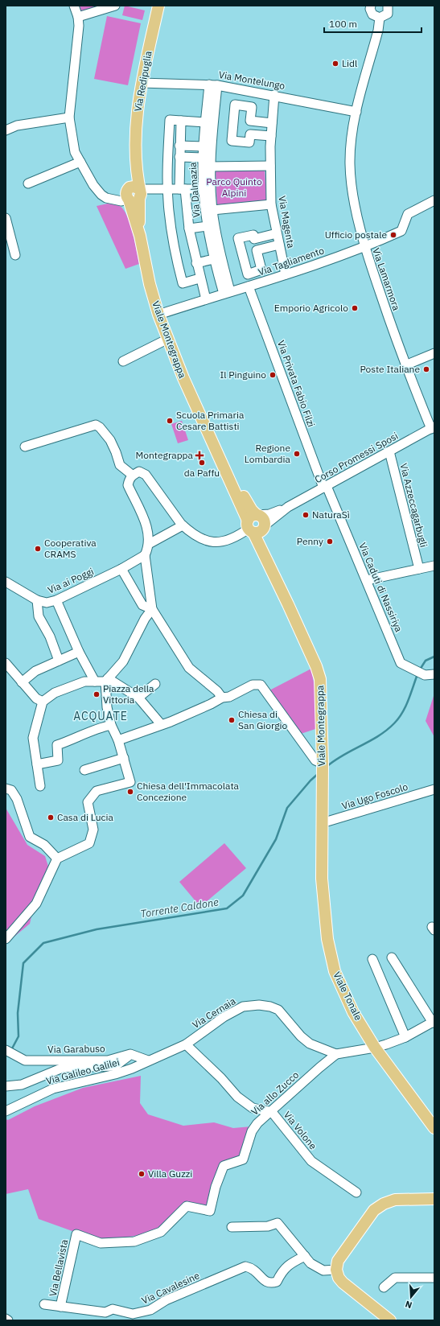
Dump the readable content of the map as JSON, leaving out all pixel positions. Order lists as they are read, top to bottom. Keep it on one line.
{"streets":{"main road":["Via Redipuglia","Viale Montegrappa","Viale Tonale"],"street":["Via Montelungo","Via Dalmazia","Via Magenta","Via Tagliamento","Via Lamarmora","Via Privata Fabio Filzi","Corso Promessi Sposi","Via Azzeccagarbugli","Via ai Poggi","Via Caduti di Nassiriya","Via Ugo Foscolo","Via Cernaia","Via Garabuso","Via Galileo Galilei","Via allo Zucco","Via Volone","Via Bellavista","Via Cavalesine"]},"crossings":[["Via Montelungo","Via Redipuglia"],["Via Montelungo","Via Dalmazia"],["Via Montelungo","Via Magenta"],["Via Montelungo","Via Lamarmora"],["Via Redipuglia","Viale Montegrappa"],["Via Dalmazia","Via Tagliamento"],["Via Magenta","Via Tagliamento"],["Via Tagliamento","Via Lamarmora"],["Via Tagliamento","Viale Montegrappa"],["Via Tagliamento","Via Privata Fabio Filzi"],["Via Lamarmora","Corso Promessi Sposi"],["Viale Montegrappa","Corso Promessi Sposi"],["Viale Montegrappa","Via Ugo Foscolo"],["Viale Montegrappa","Viale Tonale"],["Via Privata Fabio Filzi","Corso Promessi Sposi"],["Via Privata Fabio Filzi","Via Caduti di Nassiriya"],["Corso Promessi Sposi","Via Azzeccagarbugli"],["Corso Promessi Sposi","Via Caduti di Nassiriya"],["Via Ugo Foscolo","Viale Tonale"],["Via Cernaia","Via Galileo Galilei"],["Via Cernaia","Via allo Zucco"],["Via Cernaia","Via Volone"],["Via allo Zucco","Via Volone"],["Via allo Zucco","Via Bellavista"],["Via Bellavista","Via Cavalesine"]],"districts":["ACQUATE"],"water":["Torrente Caldone"],"parks":["Parco Quinto Alpini"],"places":{"other":["Lidl","Ufficio postale","Emporio Agricolo","Poste Italiane","Il Pinguino","Scuola Primaria Cesare Battisti","Regione Lombardia","da Paffu","NaturaSì","Penny","Cooperativa CRAMS","Piazza della Vittoria","Chiesa di San Giorgio","Chiesa dell'Immacolata Concezione","Casa di Lucia","Villa Guzzi"],"health":["Montegrappa"]},"scale_bar":"100 m","north":"bottom"}
